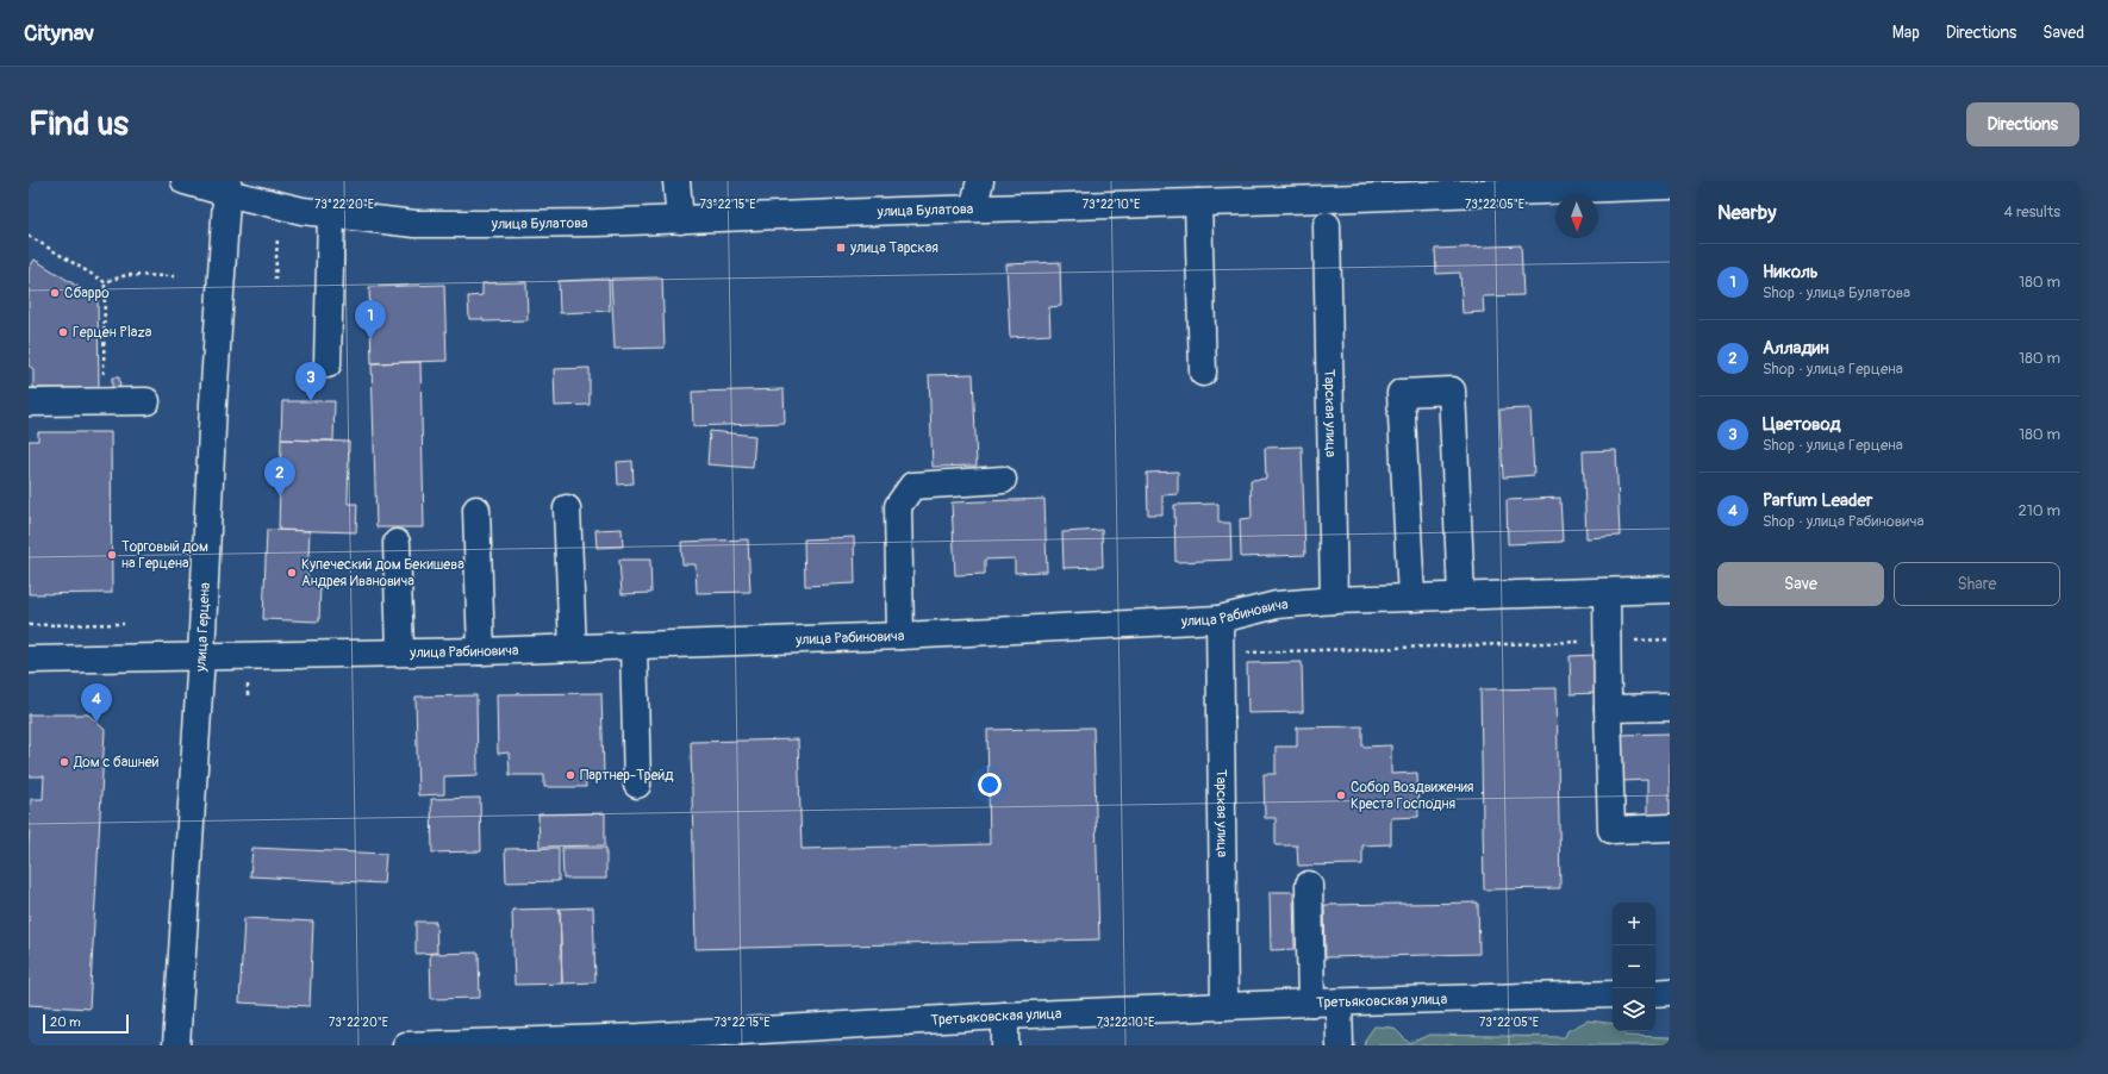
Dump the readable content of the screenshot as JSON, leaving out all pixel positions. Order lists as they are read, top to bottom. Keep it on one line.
{"streets":{"street":["улица Булатова","Тарская улица","улица Рабиновича","улица Герцена","Третьяковская улица"]},"crossings":[["улица Булатова","улица Герцена"],["Тарская улица","улица Рабиновича"],["Тарская улица","Третьяковская улица"],["улица Рабиновича","улица Герцена"]],"places":{"transit":["улица Тарская"],"other":["Сбарро","Герцен Plaza","Торговый дом на Герцена","Купеческий дом Бекишева Андрея Ивановича","Дом с башней","Партнер-Трейд","Собор Воздвижения Креста Господня"]},"scale_bar":"20 m","north":"bottom","page":{"header":"Citynav","nav":["Map","Directions","Saved"],"buttons":["Directions",["Save","Share"]],"title":"Find us","heading":["Nearby","4 results"],"list":[{"mark":"1","name":"Николь","note":"Shop · улица Булатова","value":"180 m"},{"mark":"2","name":"Алладин","note":"Shop · улица Герцена","value":"180 m"},{"mark":"3","name":"Цветовод","note":"Shop · улица Герцена","value":"180 m"},{"mark":"4","name":"Parfum Leader","note":"Shop · улица Рабиновича","value":"210 m"}],"pins":["1","3","2","4"],"map_buttons":["+","−"],"scale":"20 m"},"coordinates":["73°22'20\"E","73°22'15\"E","73°22'10\"E","73°22'05\"E"]}
